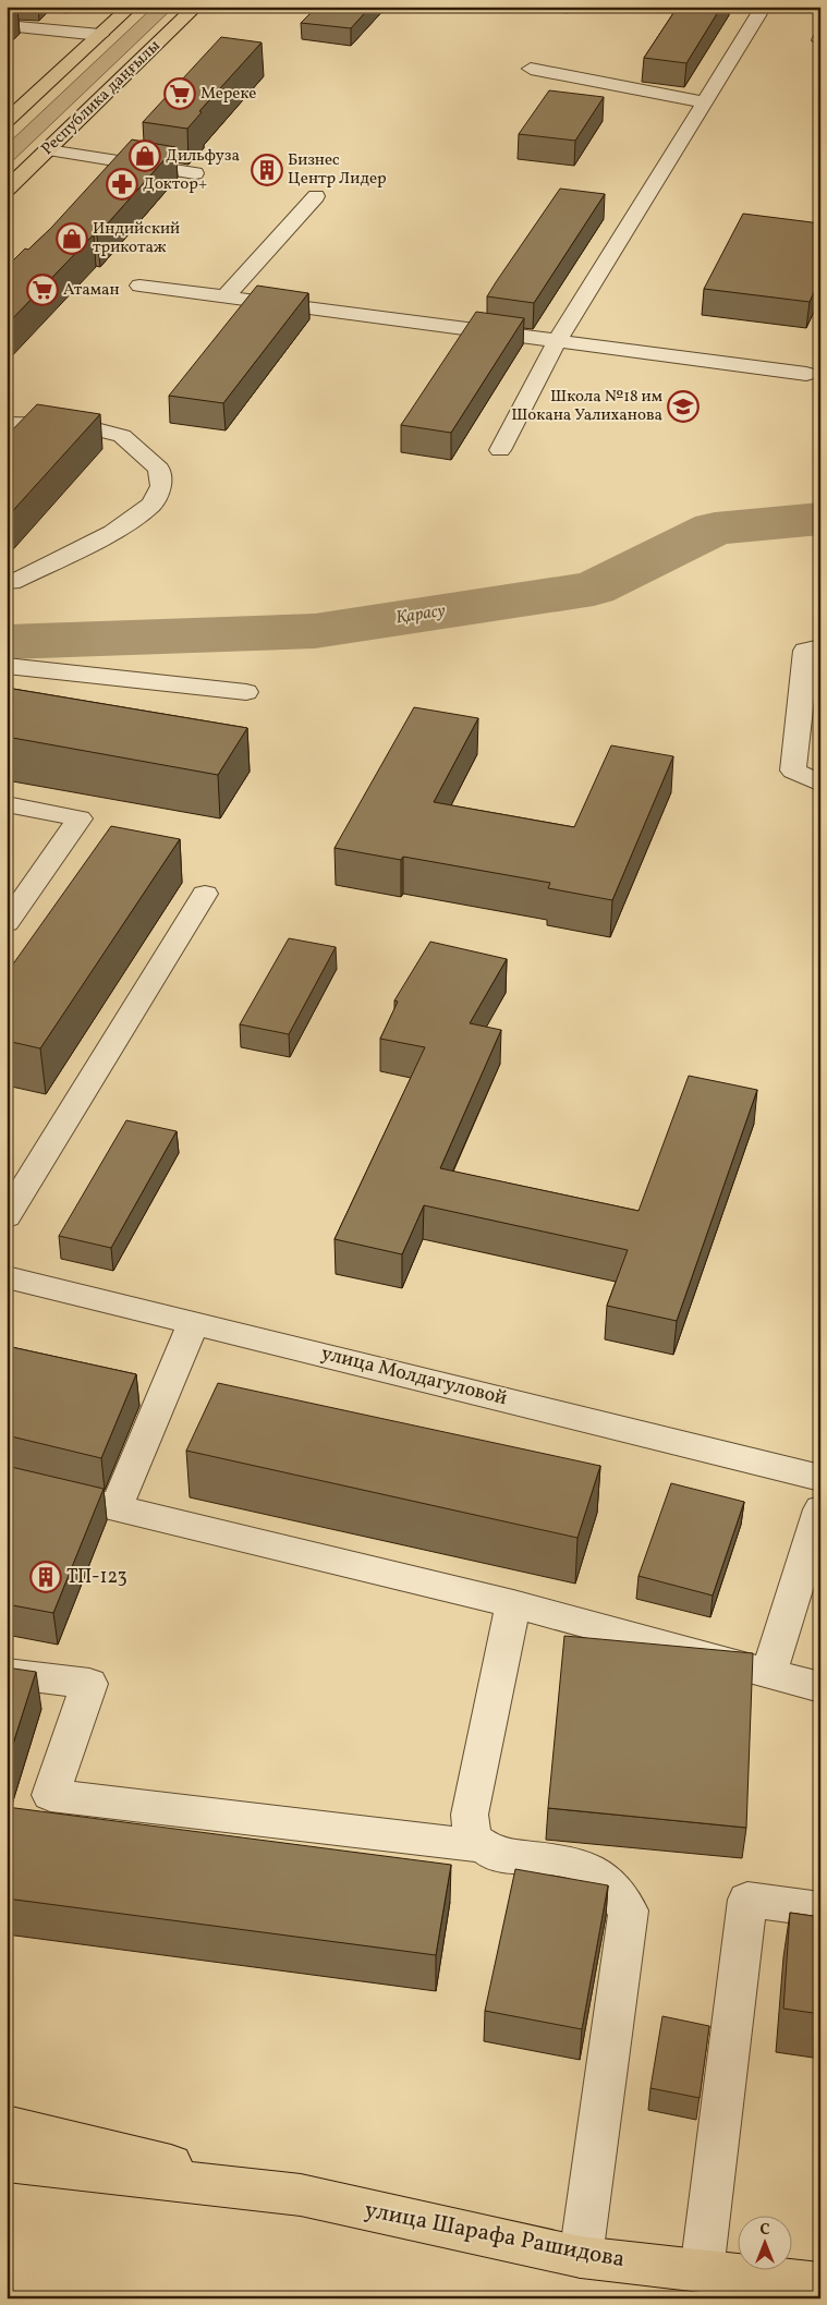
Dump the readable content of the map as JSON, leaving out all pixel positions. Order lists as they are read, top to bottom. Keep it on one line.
{"streets":{"main road":["Республика даңғылы","улица Шарафа Рашидова"],"street":["улица Молдагуловой"]},"water":["Қарасу"],"places":{"supermarket":["Мереке","Атаман"],"shop":["Дильфуза","Индийский трикотаж"],"building":["Бизнес Центр Лидер","ТП-123"],"pharmacy":["Доктор+"],"school or university":["Школа №18 им Шокана Уалиханова"]},"north":"top"}
